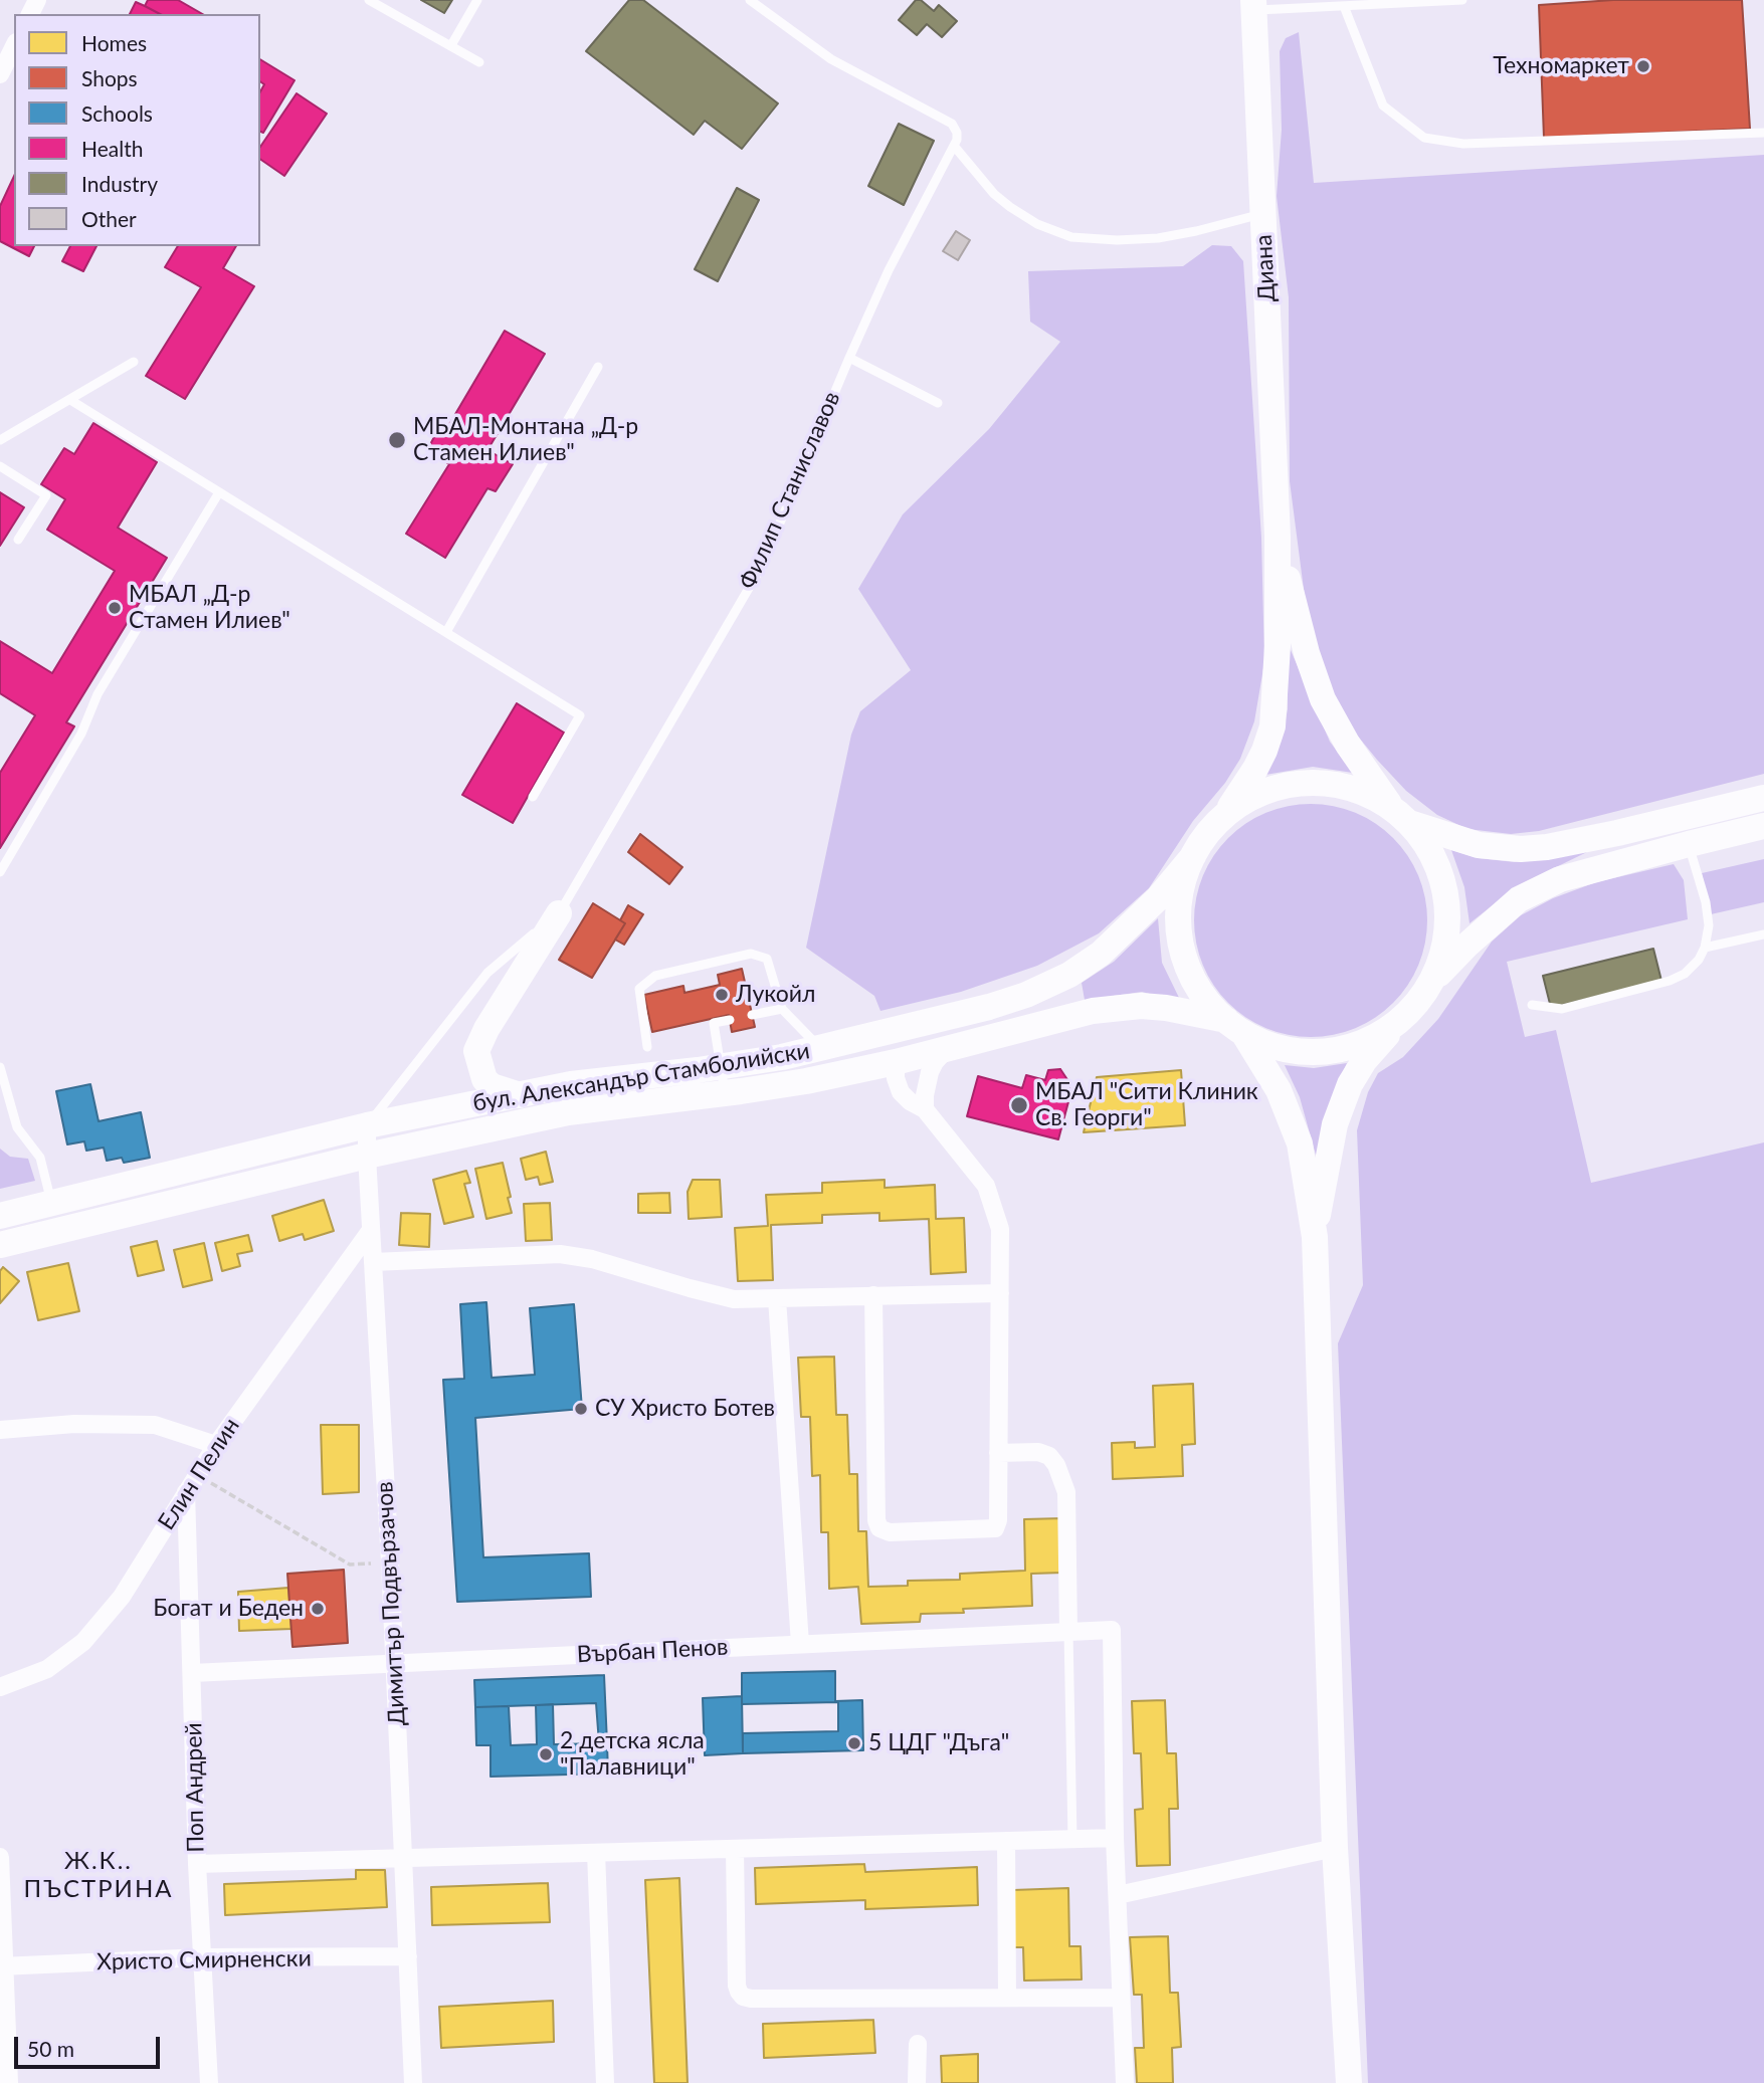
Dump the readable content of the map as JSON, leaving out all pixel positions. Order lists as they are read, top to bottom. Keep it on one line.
{"streets":{"main road":["Диана","бул. Александър Стамболийски"],"street":["Елин Пелин","Димитър Подвързачов","Върбан Пенов","Поп Андрей","Христо Смирненски"],"lane":["Филип Станиславов"]},"crossings":[["Филип Станиславов","бул. Александър Стамболийски"],["Филип Станиславов","Димитър Подвързачов"],["бул. Александър Стамболийски","Димитър Подвързачов"],["Елин Пелин","Димитър Подвързачов"],["Елин Пелин","Поп Андрей"],["Димитър Подвързачов","Върбан Пенов"],["Димитър Подвързачов","Христо Смирненски"],["Върбан Пенов","Поп Андрей"],["Поп Андрей","Христо Смирненски"]],"districts":["Ж.К.. ПЪСТРИНА"],"places":["Техномаркет","МБАЛ-Монтана „Д-р Стамен Илиев\"","МБАЛ „Д-р Стамен Илиев\"","Лукойл","МБАЛ \"Сити Клиник Св. Георги\"","СУ Христо Ботев","Богат и Беден","5 ЦДГ \"Дъга\"","2 детска ясла \"Палавници\""],"legend":["Homes","Shops","Schools","Health","Industry","Other"],"scale_bar":"50 m"}
